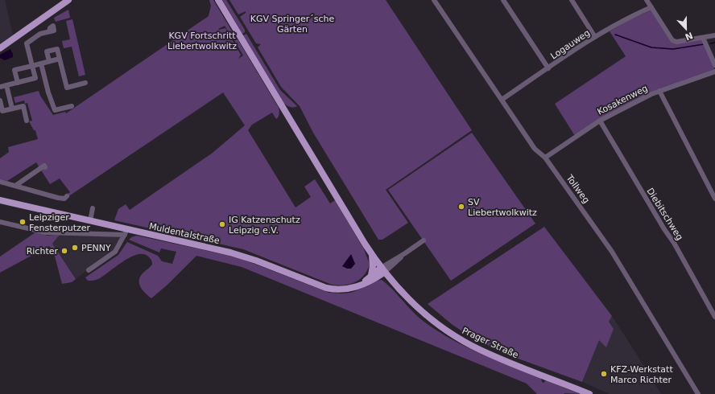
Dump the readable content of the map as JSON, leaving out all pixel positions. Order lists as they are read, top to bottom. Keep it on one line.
{"streets":{"main road":["Muldentalstraße","Prager Straße"],"street":["Logauweg","Kosakenweg","Tollweg","Diebitschweg"]},"crossings":[["Logauweg","Tollweg"],["Kosakenweg","Tollweg"],["Kosakenweg","Diebitschweg"],["Muldentalstraße","Prager Straße"]],"parks":["KGV Springer´sche Gärten","KGV Fortschritt Liebertwolkwitz"],"places":["SV Liebertwolkwitz","Leipziger Fensterputzer","IG Katzenschutz Leipzig e.V.","PENNY","Richter","KFZ-Werkstatt Marco Richter"],"north":"bottom"}
